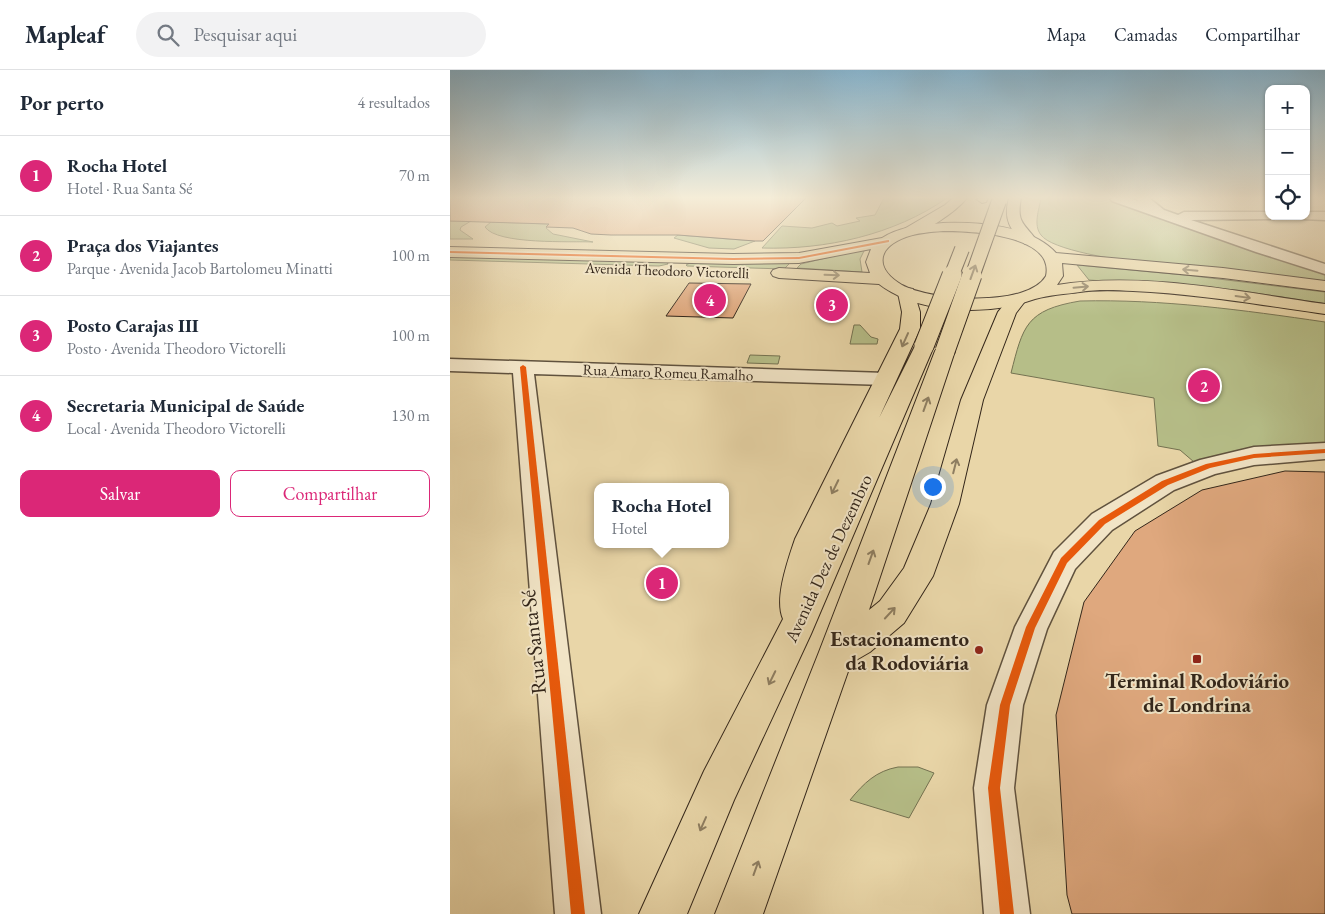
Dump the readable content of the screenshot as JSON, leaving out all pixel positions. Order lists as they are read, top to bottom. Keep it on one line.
{"streets":{"main road":["Avenida Theodoro Victorelli","Avenida Dez de Dezembro"],"street":["Rua Amaro Romeu Ramalho","Rua Santa Sé"]},"crossings":[["Rua Amaro Romeu Ramalho","Rua Santa Sé"]],"places":{"other":["Estacionamento da Rodoviária"],"transit":["Terminal Rodoviário de Londrina"]},"page":{"header":"Mapleaf","search":"Pesquisar aqui","nav":["Mapa","Camadas","Compartilhar"],"heading":["Por perto","4 resultados"],"map_buttons":["+","−"],"list":[{"mark":"1","name":"Rocha Hotel","note":"Hotel · Rua Santa Sé","value":"70 m"},{"mark":"2","name":"Praça dos Viajantes","note":"Parque · Avenida Jacob Bartolomeu Minatti","value":"100 m"},{"mark":"3","name":"Posto Carajas III","note":"Posto · Avenida Theodoro Victorelli","value":"100 m"},{"mark":"4","name":"Secretaria Municipal de Saúde","note":"Local · Avenida Theodoro Victorelli","value":"130 m"}],"pins":["4","3","2","1"],"buttons":["Salvar","Compartilhar"],"popup":["Rocha Hotel","Hotel"]}}
